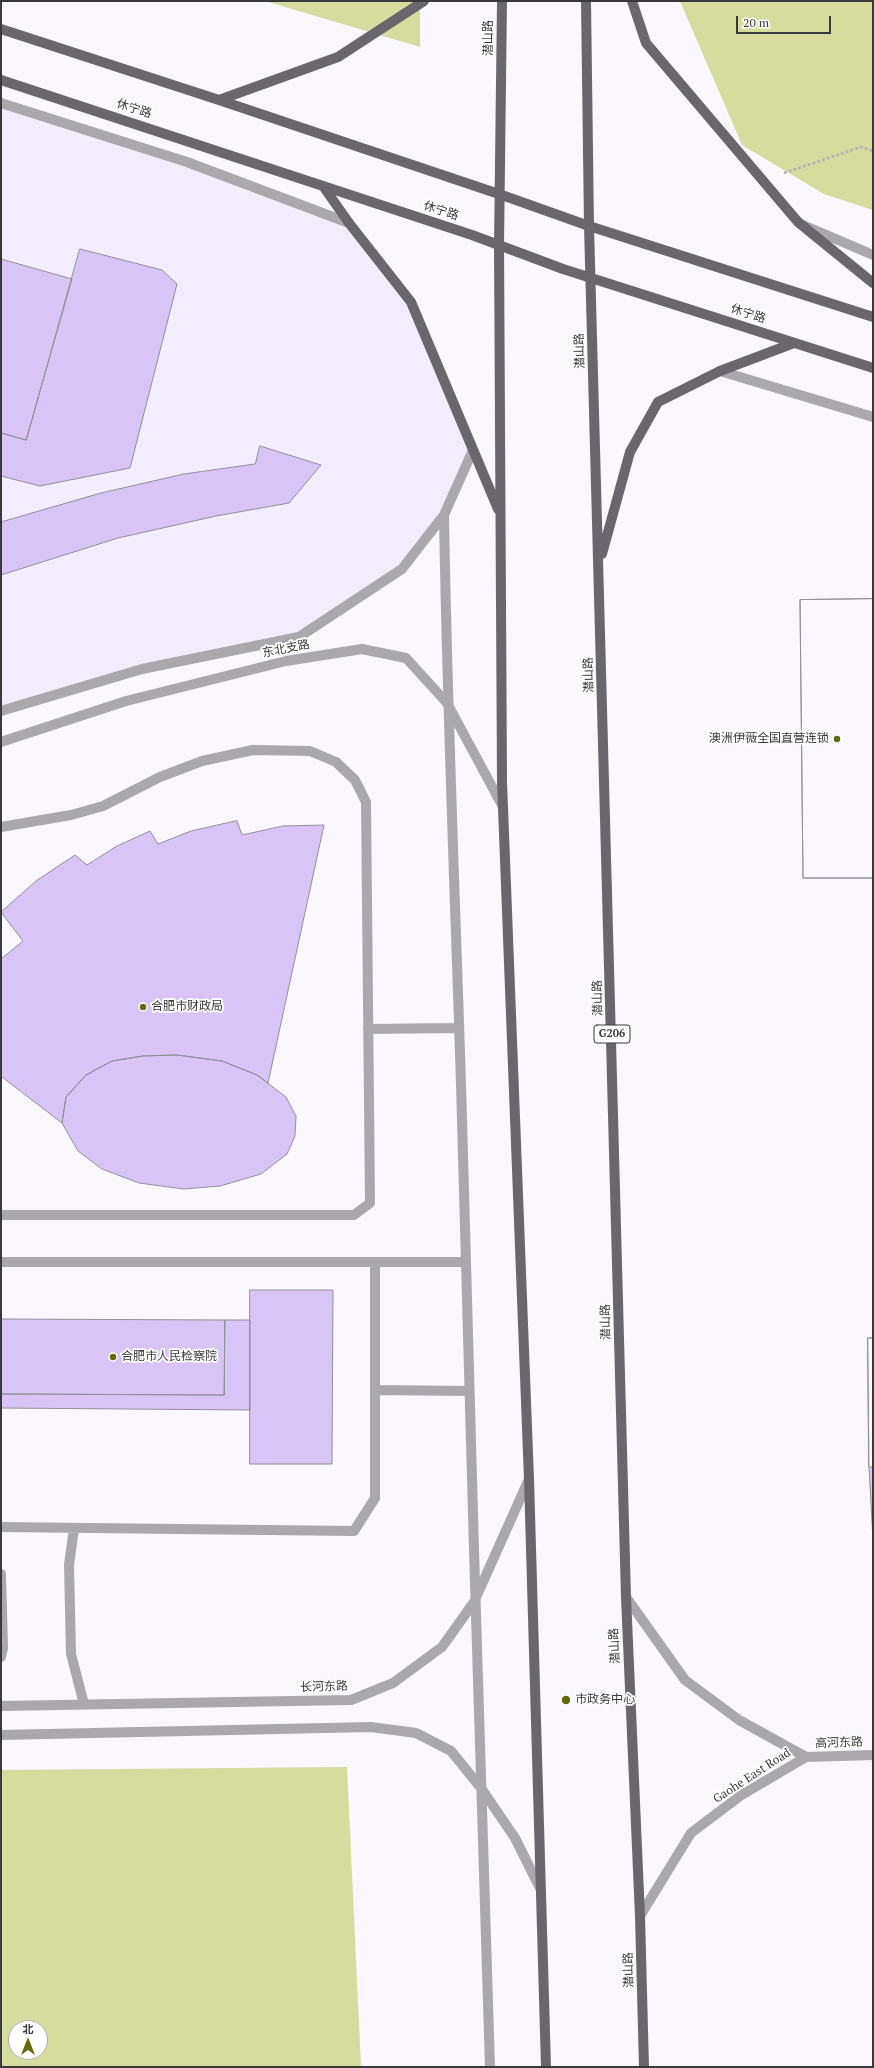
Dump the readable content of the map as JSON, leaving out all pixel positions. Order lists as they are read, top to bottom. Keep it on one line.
{"streets":{"main road":["潜山路","休宁路","G206"],"street":["东北支路","长河东路","高河东路","Gaohe East Road"]},"crossings":[["潜山路","休宁路"],["潜山路","东北支路"],["潜山路","长河东路"],["潜山路","Gaohe East Road"],["高河东路","Gaohe East Road"]],"places":["澳洲伊薇全国直营连锁","合肥市财政局","合肥市人民检察院","市政务中心"],"scale_bar":"20 m","north":"top"}
